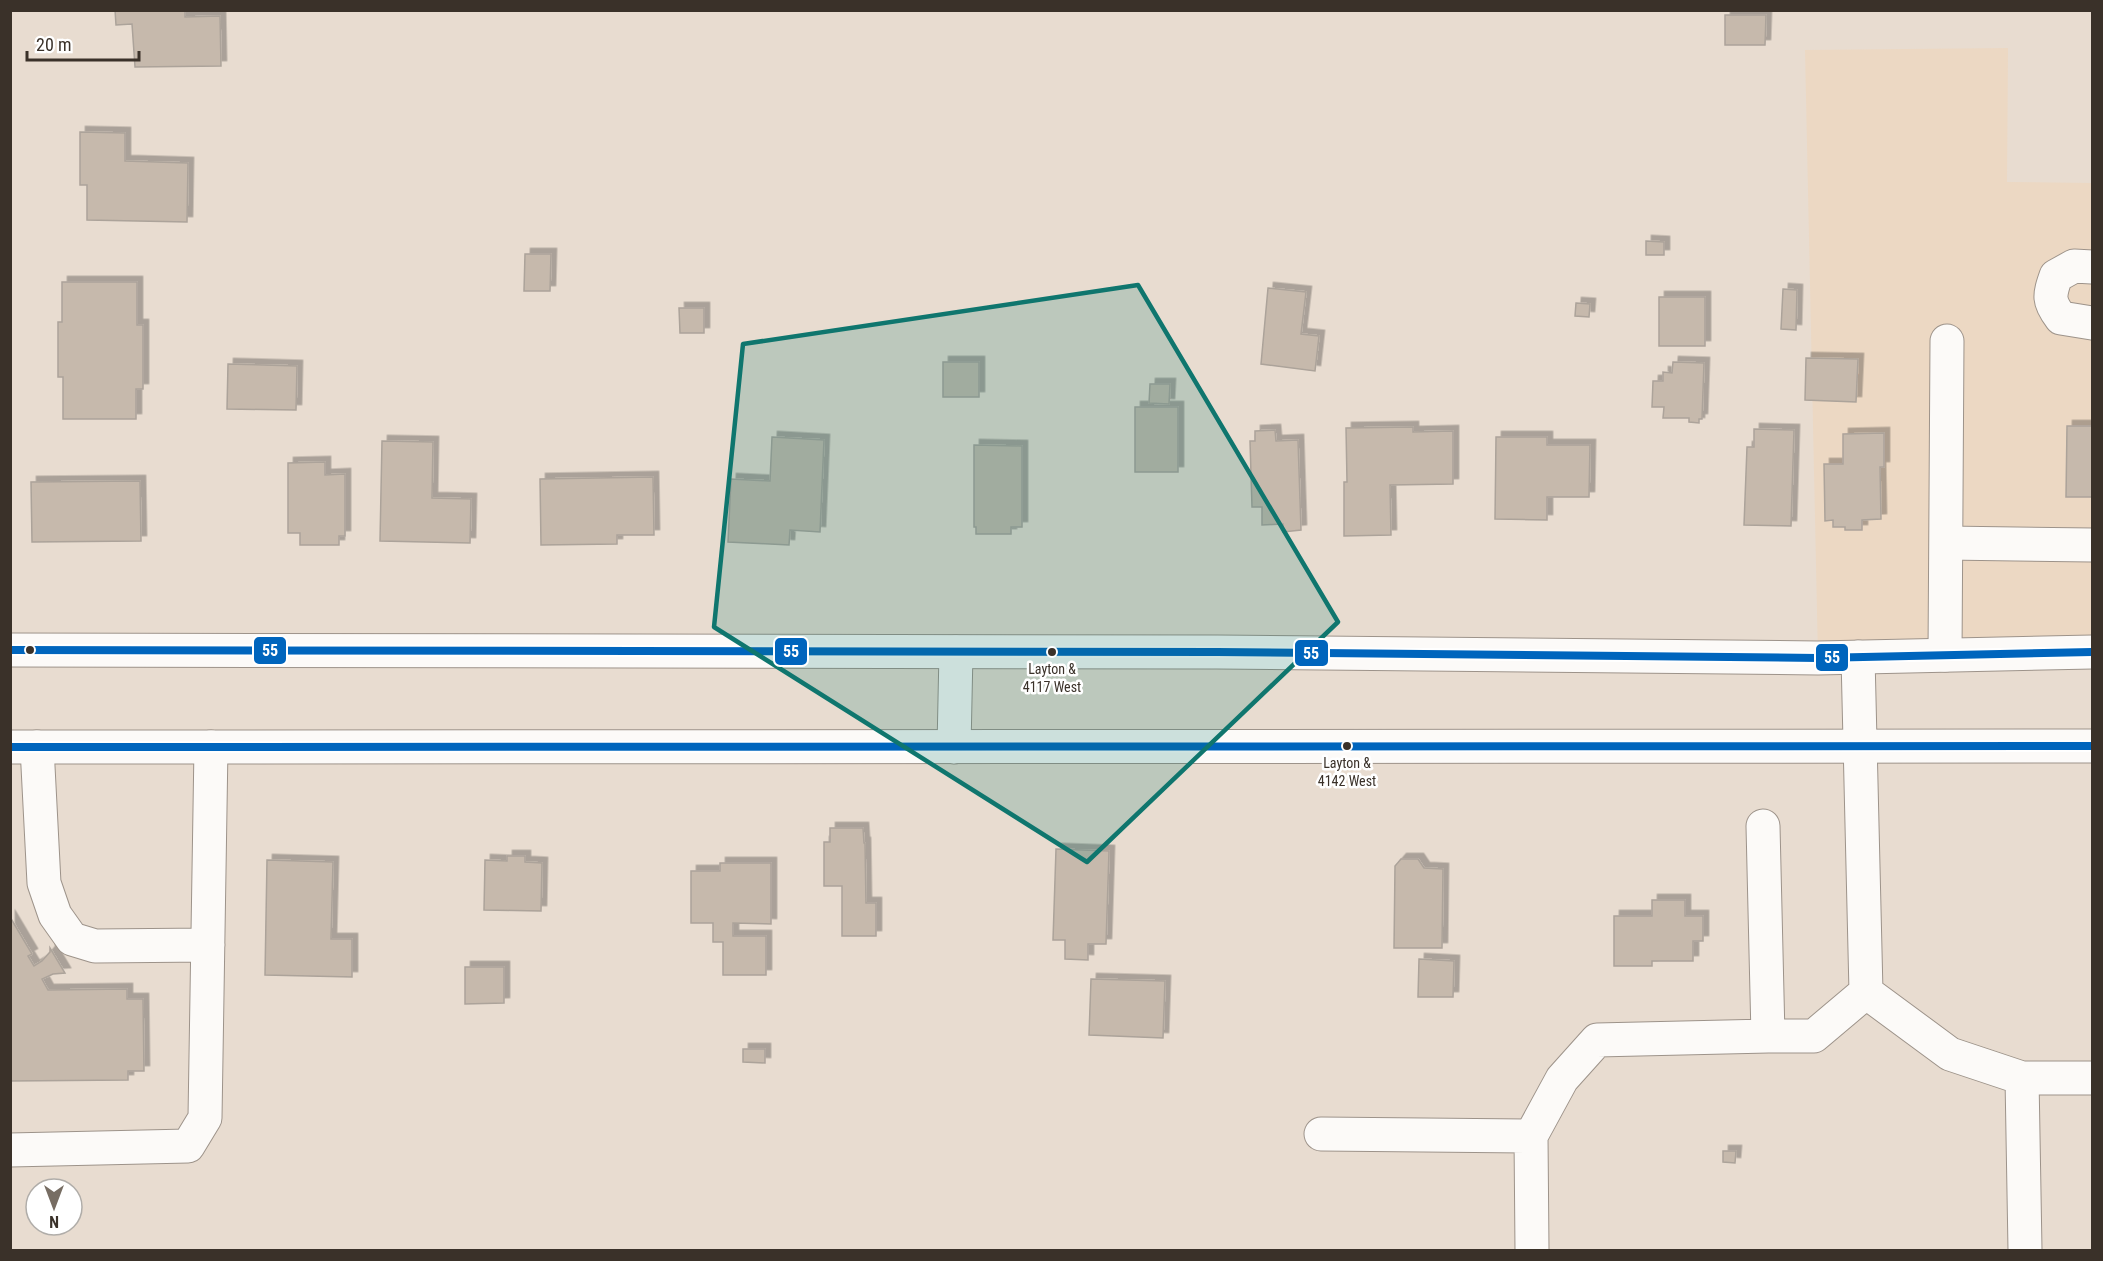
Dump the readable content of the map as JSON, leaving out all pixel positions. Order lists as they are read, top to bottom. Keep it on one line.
{"places":["Layton & 4117 West","Layton & 4142 West"],"lines":["transit line 55"],"scale_bar":"20 m","north":"bottom"}
